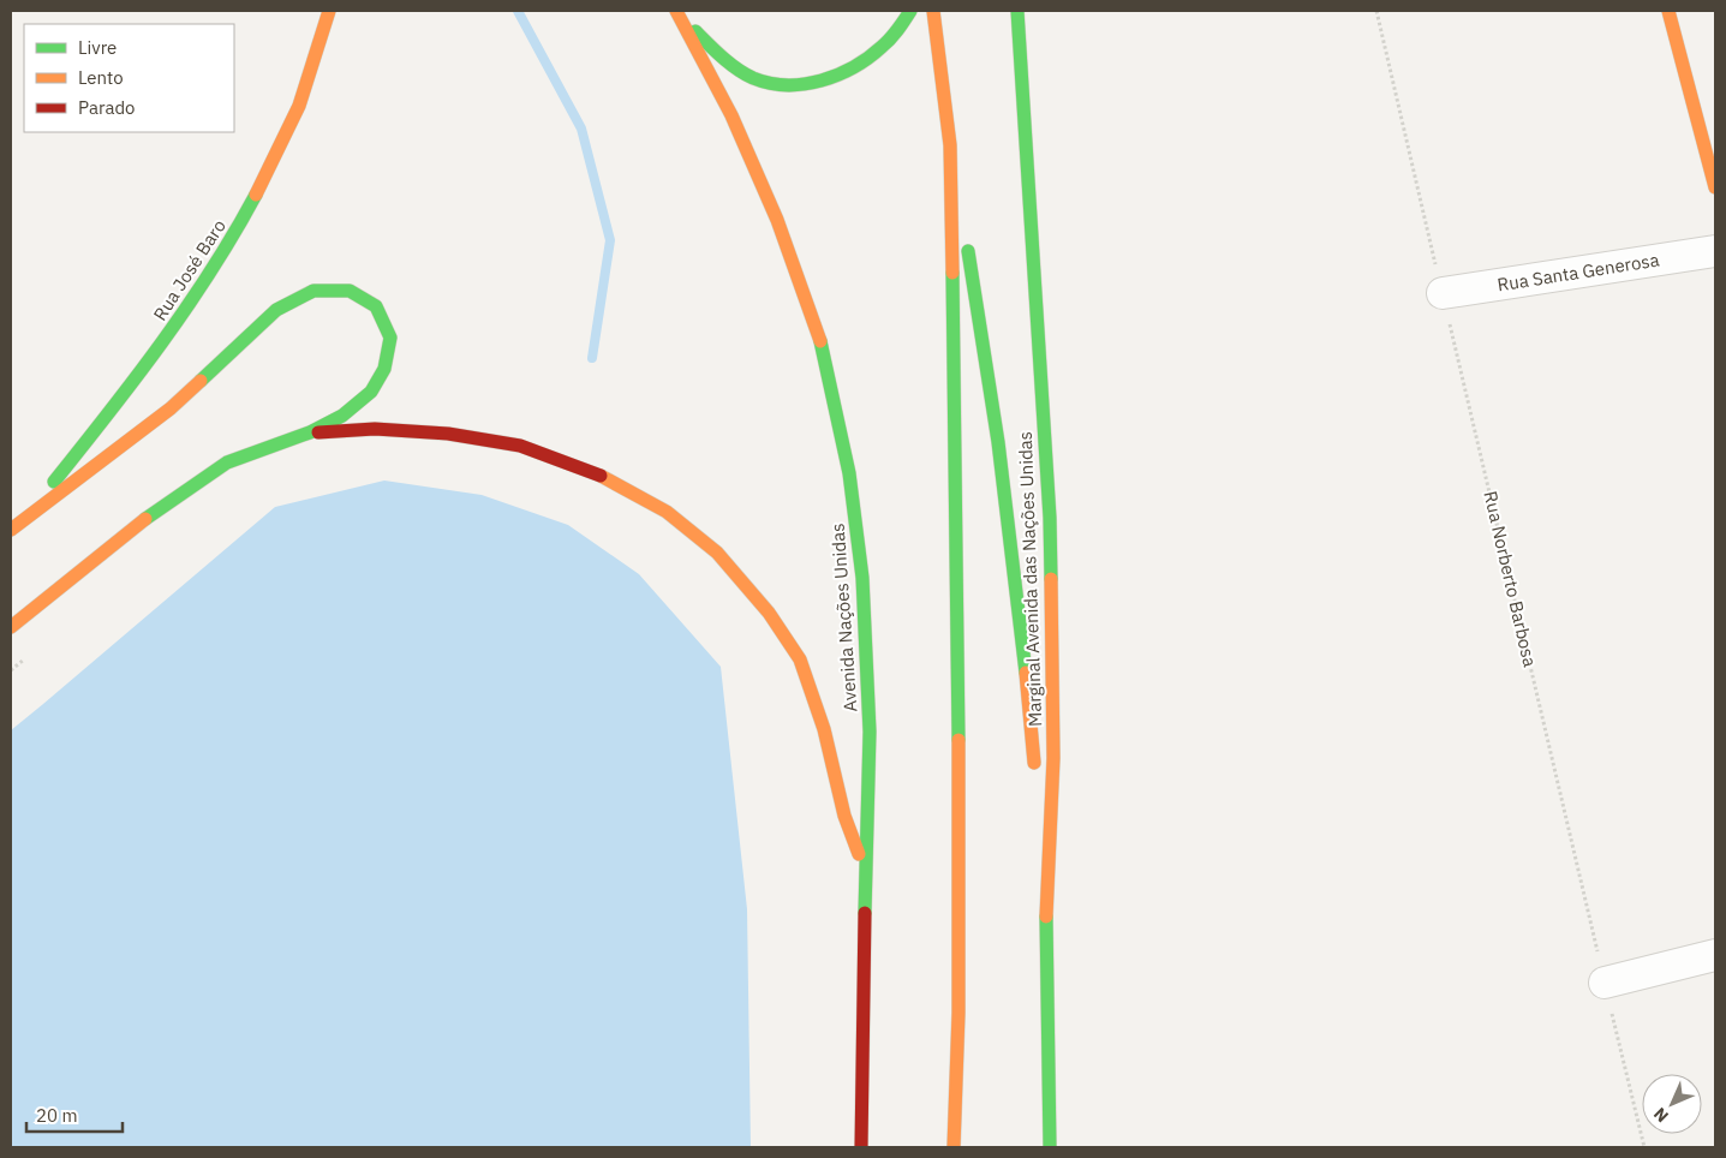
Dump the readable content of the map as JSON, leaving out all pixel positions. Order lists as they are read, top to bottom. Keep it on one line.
{"streets":{"street":["Rua José Baro","Rua Santa Generosa","Marginal Avenida das Nações Unidas","Avenida Nações Unidas"],"path":["Rua Norberto Barbosa"]},"crossings":[["Rua Santa Generosa","Rua Norberto Barbosa"]],"legend":["Livre","Lento","Parado"],"scale_bar":"20 m","north":"bottom left"}
